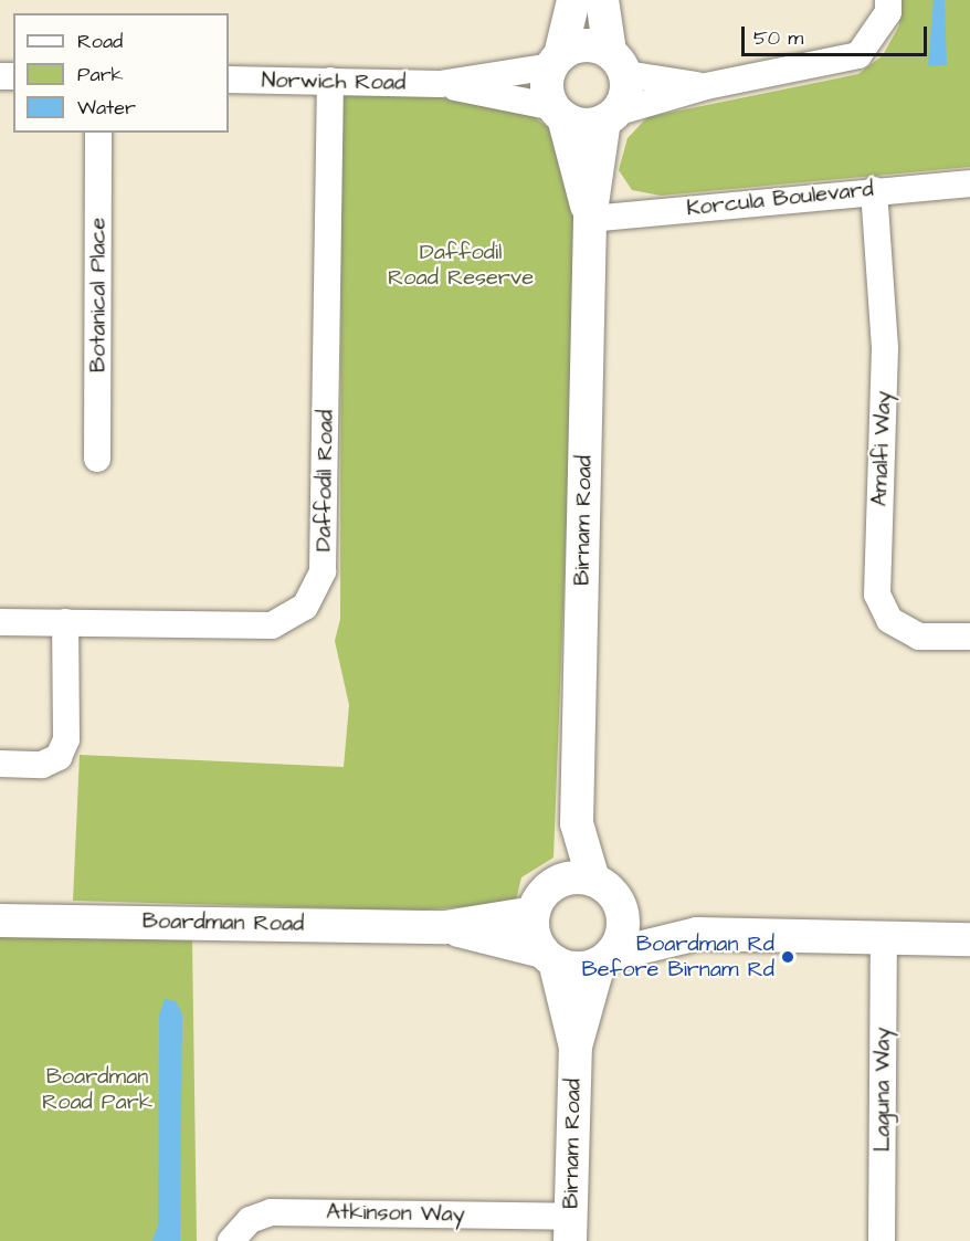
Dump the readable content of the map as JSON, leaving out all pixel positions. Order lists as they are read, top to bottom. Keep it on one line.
{"streets":{"street":["Norwich Road","Korcula Boulevard","Botanical Place","Amalfi Way","Daffodil Road","Birnam Road","Boardman Road","Laguna Way","Atkinson Way"]},"crossings":[["Norwich Road","Daffodil Road"],["Norwich Road","Birnam Road"],["Korcula Boulevard","Amalfi Way"],["Korcula Boulevard","Birnam Road"],["Birnam Road","Boardman Road"],["Birnam Road","Atkinson Way"],["Boardman Road","Laguna Way"]],"parks":["Daffodil Road Reserve","Boardman Road Park"],"places":["Boardman Rd Before Birnam Rd"],"legend":["Road","Park","Water"],"scale_bar":"50 m"}
